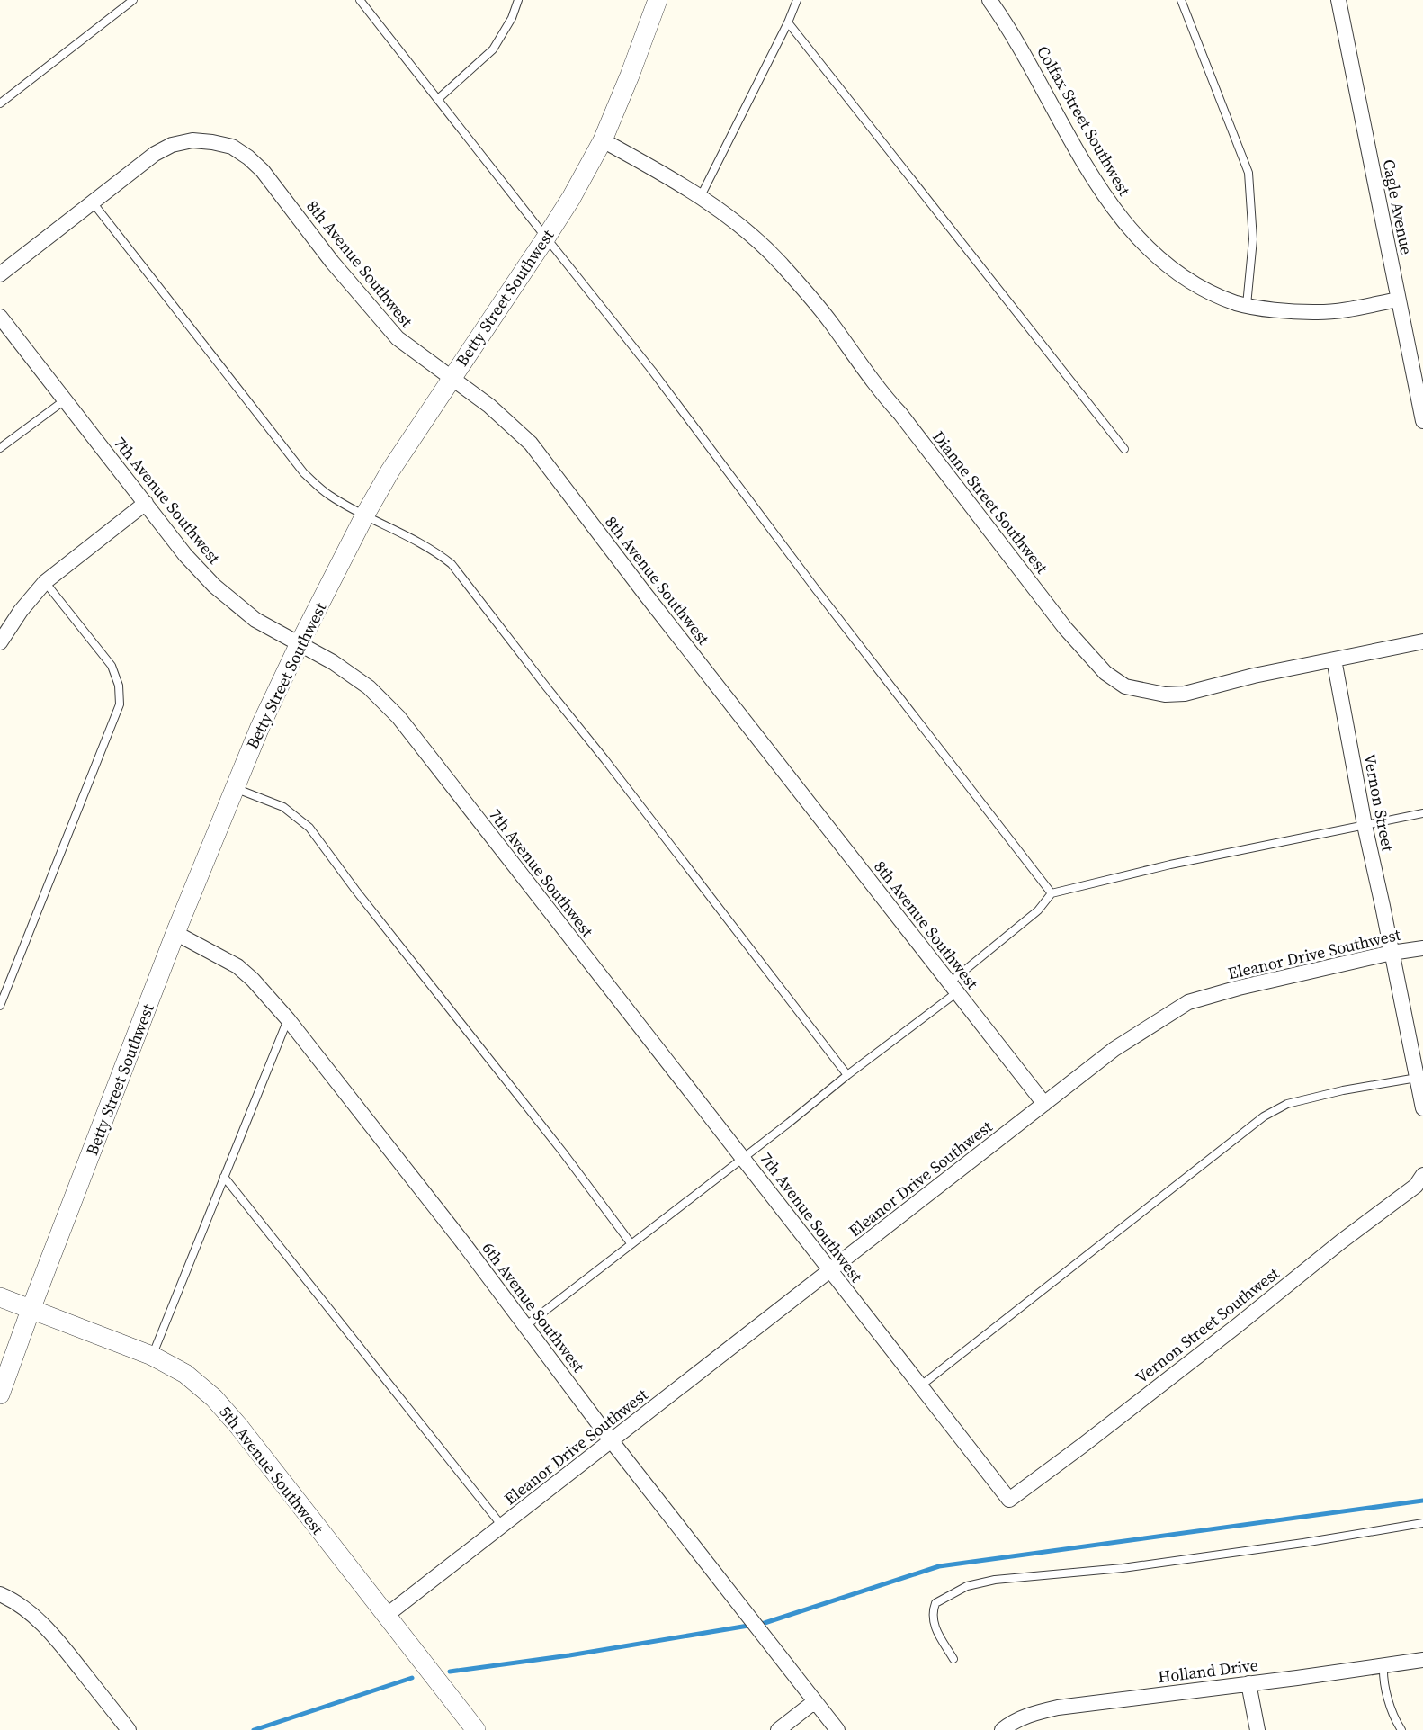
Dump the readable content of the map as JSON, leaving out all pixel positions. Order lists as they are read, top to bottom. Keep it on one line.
{"streets":{"street":["Colfax Street Southwest","Cagle Avenue","8th Avenue Southwest","Betty Street Southwest","7th Avenue Southwest","Dianne Street Southwest","Vernon Street","Eleanor Drive Southwest","6th Avenue Southwest","Vernon Street Southwest","5th Avenue Southwest","Holland Drive"]},"crossings":[["Colfax Street Southwest","Cagle Avenue"],["8th Avenue Southwest","Betty Street Southwest"],["8th Avenue Southwest","Eleanor Drive Southwest"],["Betty Street Southwest","7th Avenue Southwest"],["Betty Street Southwest","Dianne Street Southwest"],["Betty Street Southwest","6th Avenue Southwest"],["Betty Street Southwest","5th Avenue Southwest"],["7th Avenue Southwest","Eleanor Drive Southwest"],["7th Avenue Southwest","Vernon Street Southwest"],["Dianne Street Southwest","Vernon Street"],["Vernon Street","Eleanor Drive Southwest"],["Eleanor Drive Southwest","6th Avenue Southwest"],["Eleanor Drive Southwest","5th Avenue Southwest"]]}
